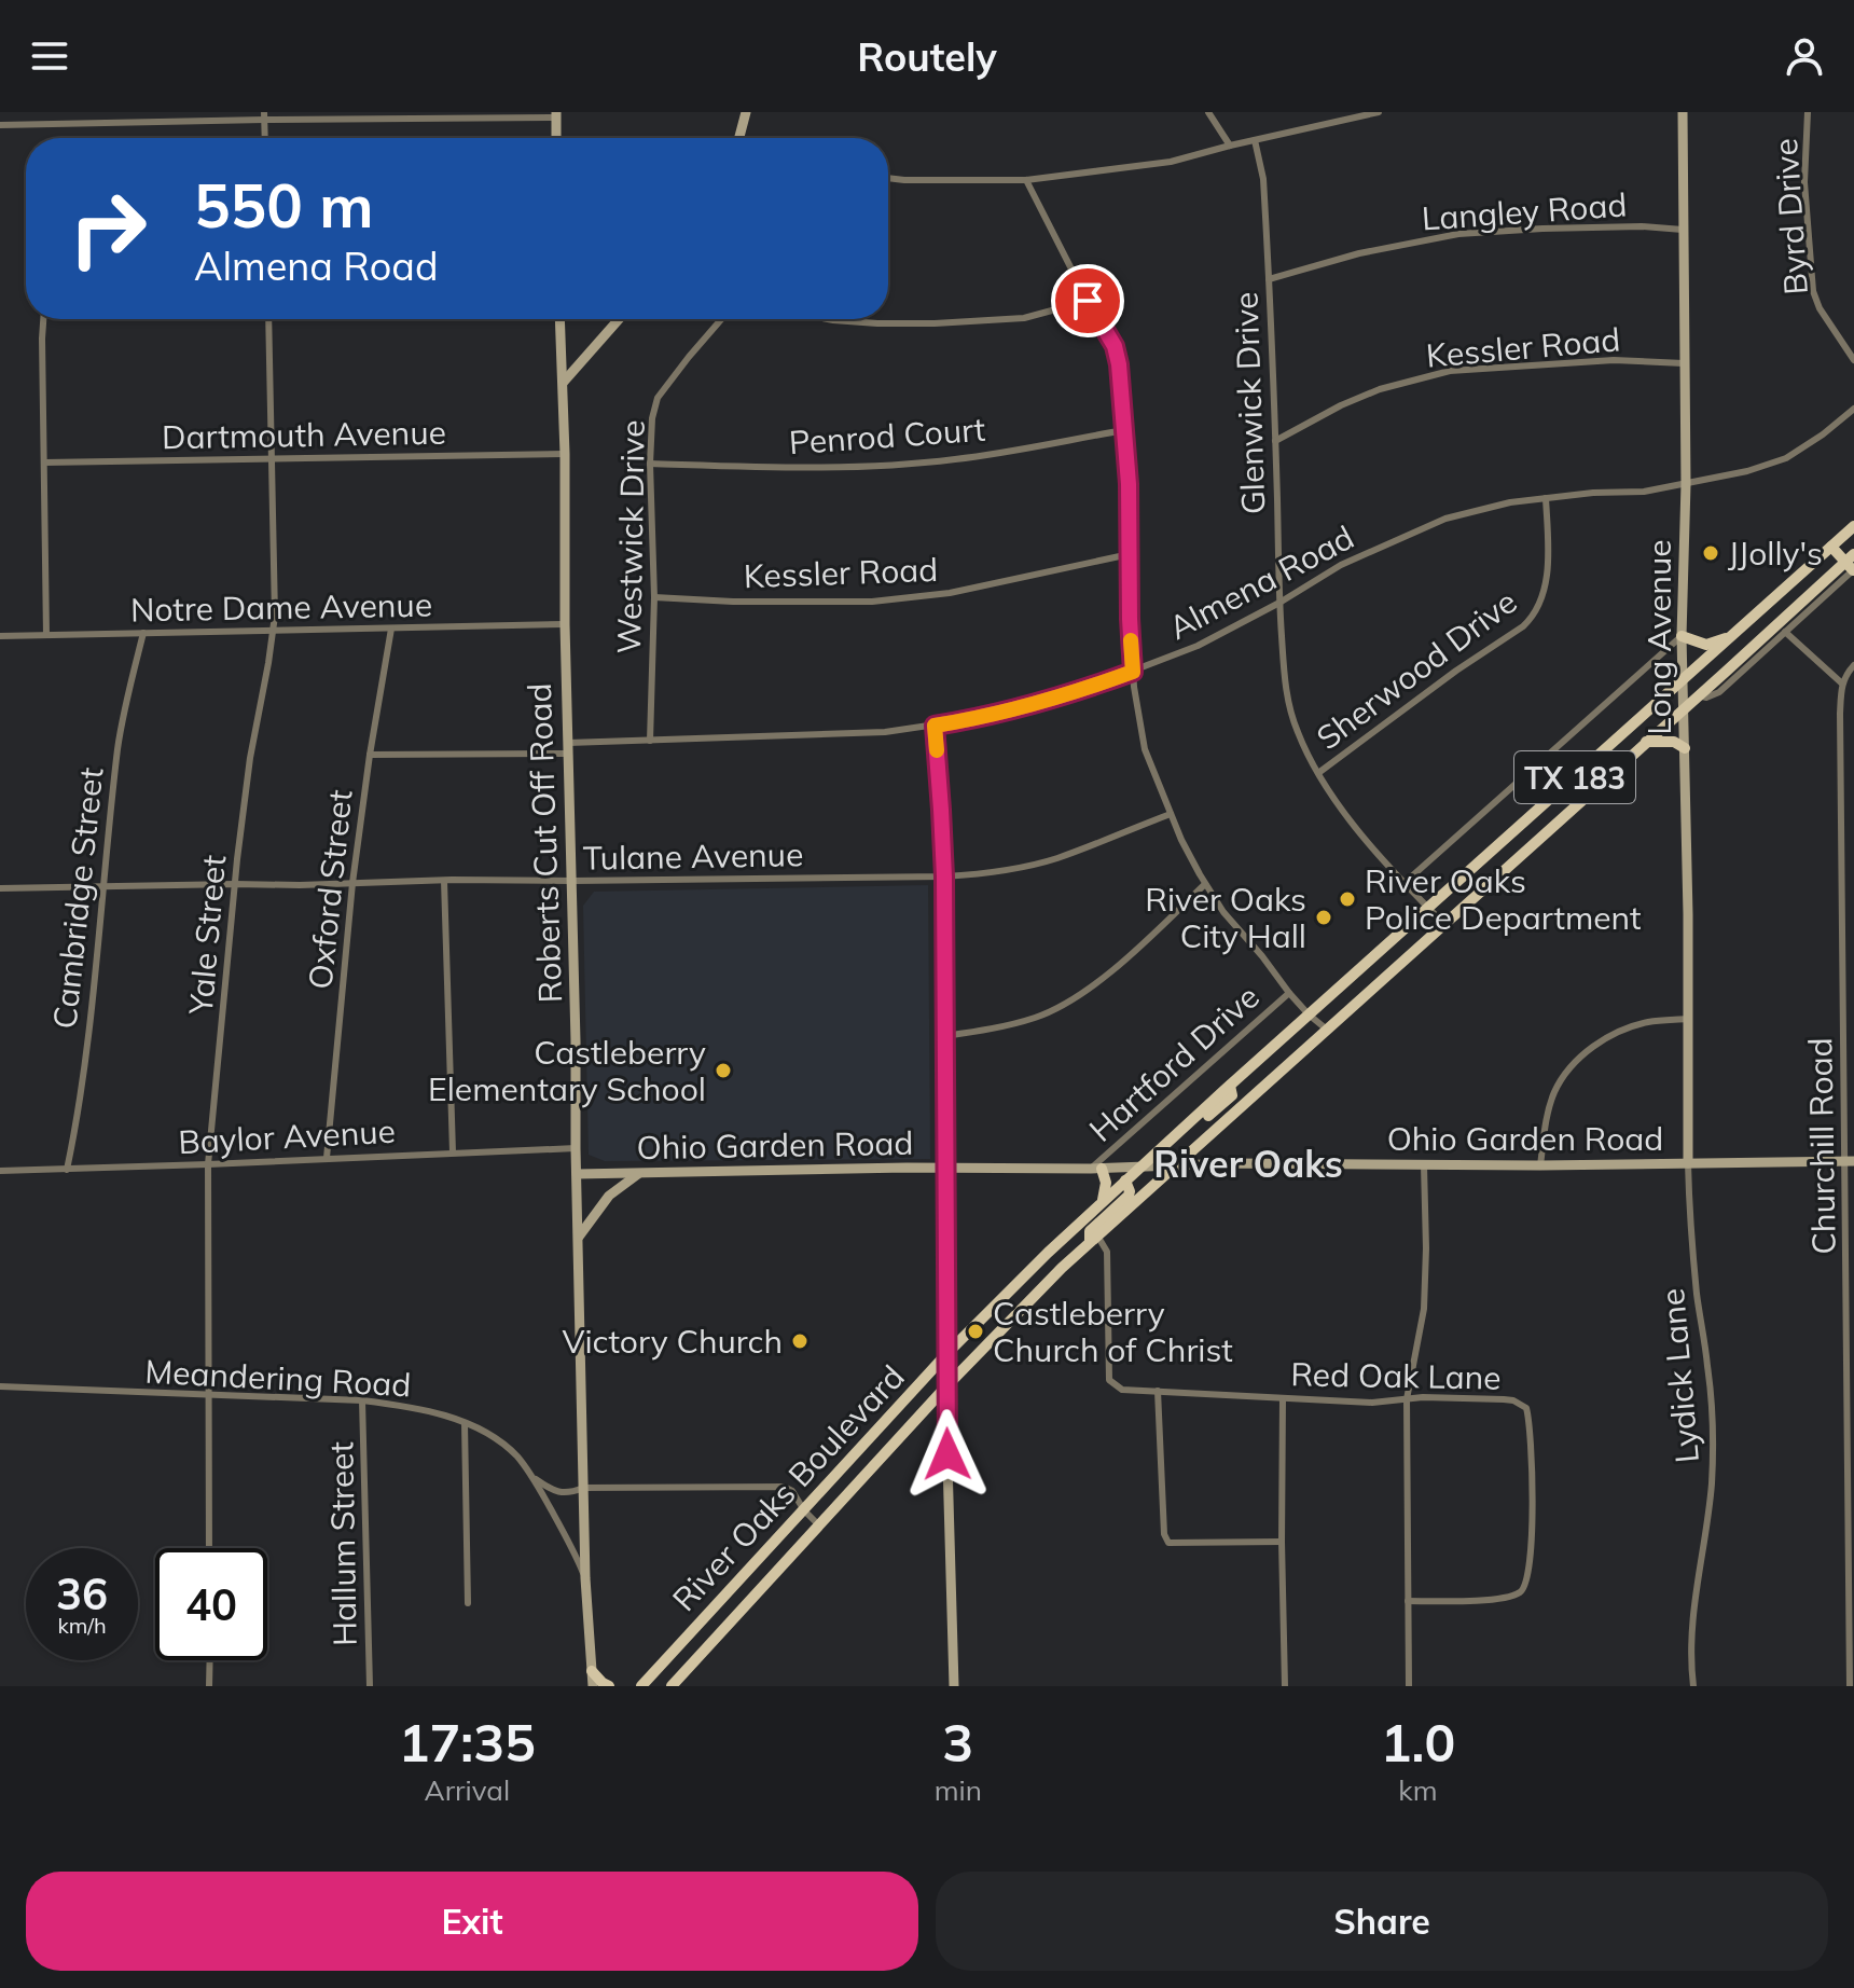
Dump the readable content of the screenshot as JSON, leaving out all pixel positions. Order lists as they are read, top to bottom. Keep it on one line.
{"streets":{"main road":["TX 183","River Oaks Boulevard"],"street":["Langley Road","Byrd Drive","Kessler Road","Glenwick Drive","Dartmouth Avenue","Penrod Court","Westwick Drive","Almena Road","Notre Dame Avenue","Long Avenue","Sherwood Drive","Roberts Cut Off Road","Tulane Avenue","Oxford Street","Cambridge Street","Yale Street","Hartford Drive","Baylor Avenue","Ohio Garden Road","Churchill Road","Red Oak Lane","Lydick Lane","Meandering Road","Hallum Street"]},"crossings":[["Langley Road","Glenwick Drive"],["Langley Road","Long Avenue"],["Kessler Road","Glenwick Drive"],["Kessler Road","Westwick Drive"],["Kessler Road","Long Avenue"],["Glenwick Drive","Almena Road"],["Glenwick Drive","Sherwood Drive"],["Glenwick Drive","River Oaks Boulevard"],["Dartmouth Avenue","Roberts Cut Off Road"],["Dartmouth Avenue","Yale Street"],["Penrod Court","Westwick Drive"],["Westwick Drive","Almena Road"],["Almena Road","Long Avenue"],["Almena Road","Sherwood Drive"],["Almena Road","Roberts Cut Off Road"],["Almena Road","Oxford Street"],["Notre Dame Avenue","Roberts Cut Off Road"],["Notre Dame Avenue","Oxford Street"],["Notre Dame Avenue","Cambridge Street"],["Notre Dame Avenue","Yale Street"],["Long Avenue","Ohio Garden Road"],["Long Avenue","Lydick Lane"],["Long Avenue","River Oaks Boulevard"],["Roberts Cut Off Road","Tulane Avenue"],["Roberts Cut Off Road","Baylor Avenue"],["Roberts Cut Off Road","Ohio Garden Road"],["Roberts Cut Off Road","Meandering Road"],["Tulane Avenue","Oxford Street"],["Tulane Avenue","Cambridge Street"],["Tulane Avenue","Yale Street"],["Oxford Street","Baylor Avenue"],["Cambridge Street","Baylor Avenue"],["Yale Street","Baylor Avenue"],["Yale Street","Meandering Road"],["Hartford Drive","Ohio Garden Road"],["Ohio Garden Road","Churchill Road"],["Ohio Garden Road","Lydick Lane"],["Ohio Garden Road","River Oaks Boulevard"],["Red Oak Lane","River Oaks Boulevard"],["Meandering Road","River Oaks Boulevard"],["Meandering Road","Hallum Street"]],"districts":["River Oaks"],"places":["JJolly's","River Oaks Police Department","River Oaks City Hall","Castleberry Elementary School","Castleberry Church of Christ","Victory Church"],"page":{"header":"Routely","turn":["550 m","Almena Road"],"speed":"36 km/h","limit":"40","eta":["17:35","Arrival","3","min","1.0","km"],"buttons":["Exit","Share"]}}
